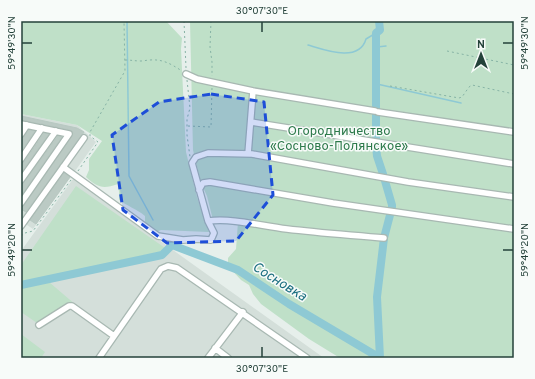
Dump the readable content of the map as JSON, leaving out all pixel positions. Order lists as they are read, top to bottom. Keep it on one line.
{"water":["Сосновка"],"parks":["Огородничество «Сосново-Полянское»"],"north":"top","coordinates":["30°07'30\"E","59°49'30\"N","59°49'20\"N"]}
